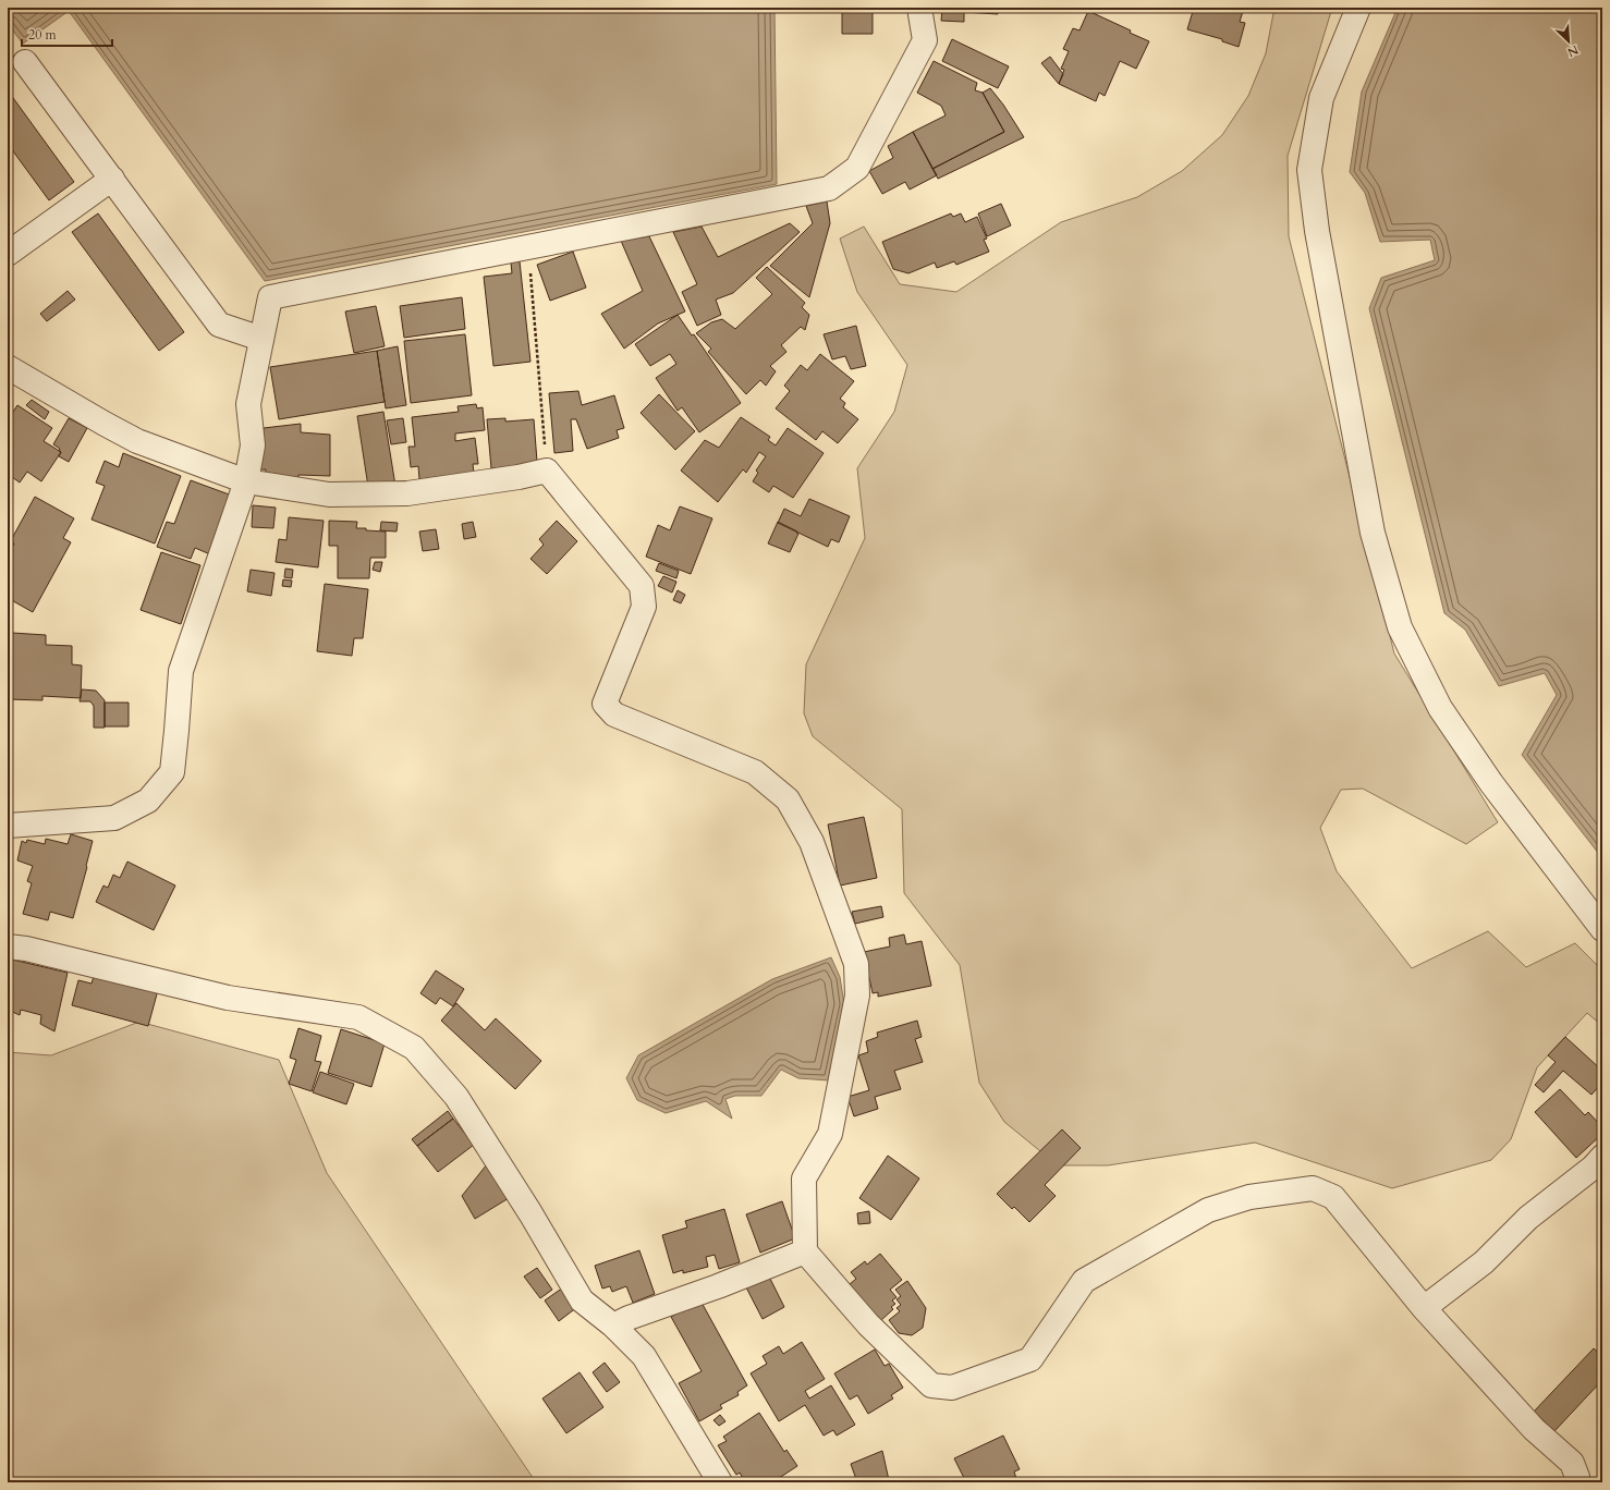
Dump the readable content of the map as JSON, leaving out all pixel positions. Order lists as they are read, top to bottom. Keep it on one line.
{"scale_bar":"20 m","north":"bottom right"}
